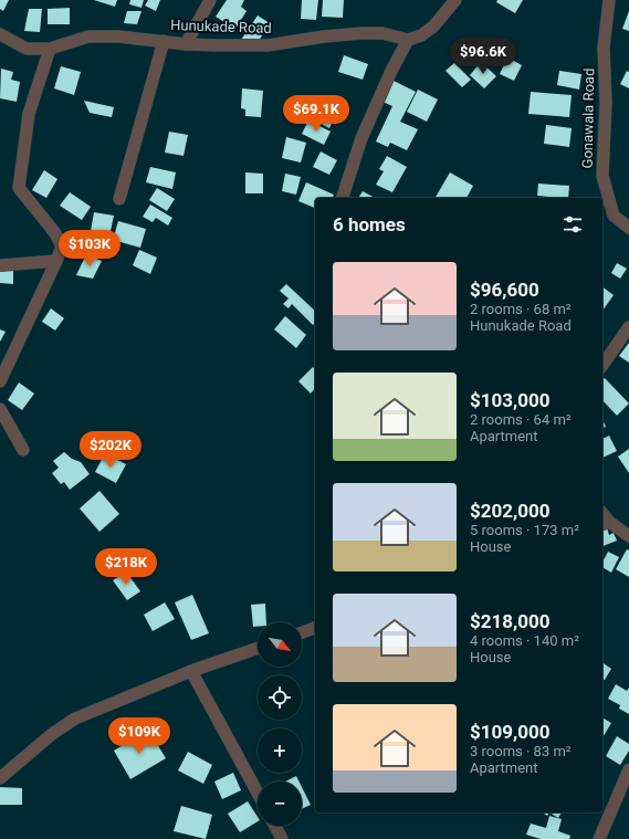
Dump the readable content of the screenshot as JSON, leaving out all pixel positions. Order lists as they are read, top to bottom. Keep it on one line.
{"streets":{"street":["Hunukade Road","Gonawala Road"]},"north":"bottom right","page":{"price":["$96.6K","$69.1K","$103K","$202K","$218K","$109K"],"heading":"6 homes","list":[{"name":"$96,600","note":"2 rooms · 68 m² · Hunukade Road"},{"name":"$103,000","note":"2 rooms · 64 m² · Apartment"},{"name":"$202,000","note":"5 rooms · 173 m² · House"},{"name":"$218,000","note":"4 rooms · 140 m² · House"},{"name":"$109,000","note":"3 rooms · 83 m² · Apartment"}],"map_buttons":["+","−"]}}
